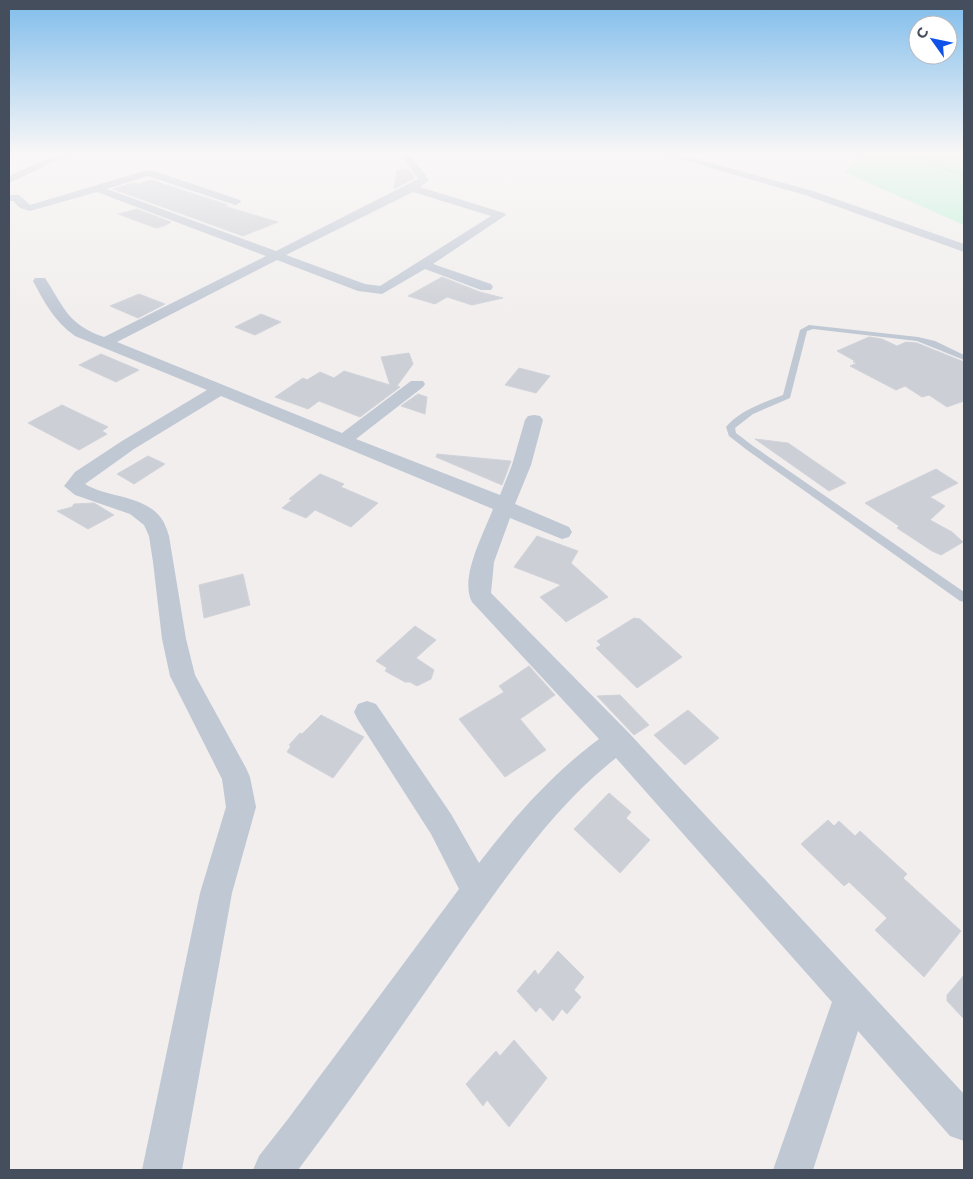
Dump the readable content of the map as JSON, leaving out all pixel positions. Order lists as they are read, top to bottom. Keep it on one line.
{"north":"top left"}
